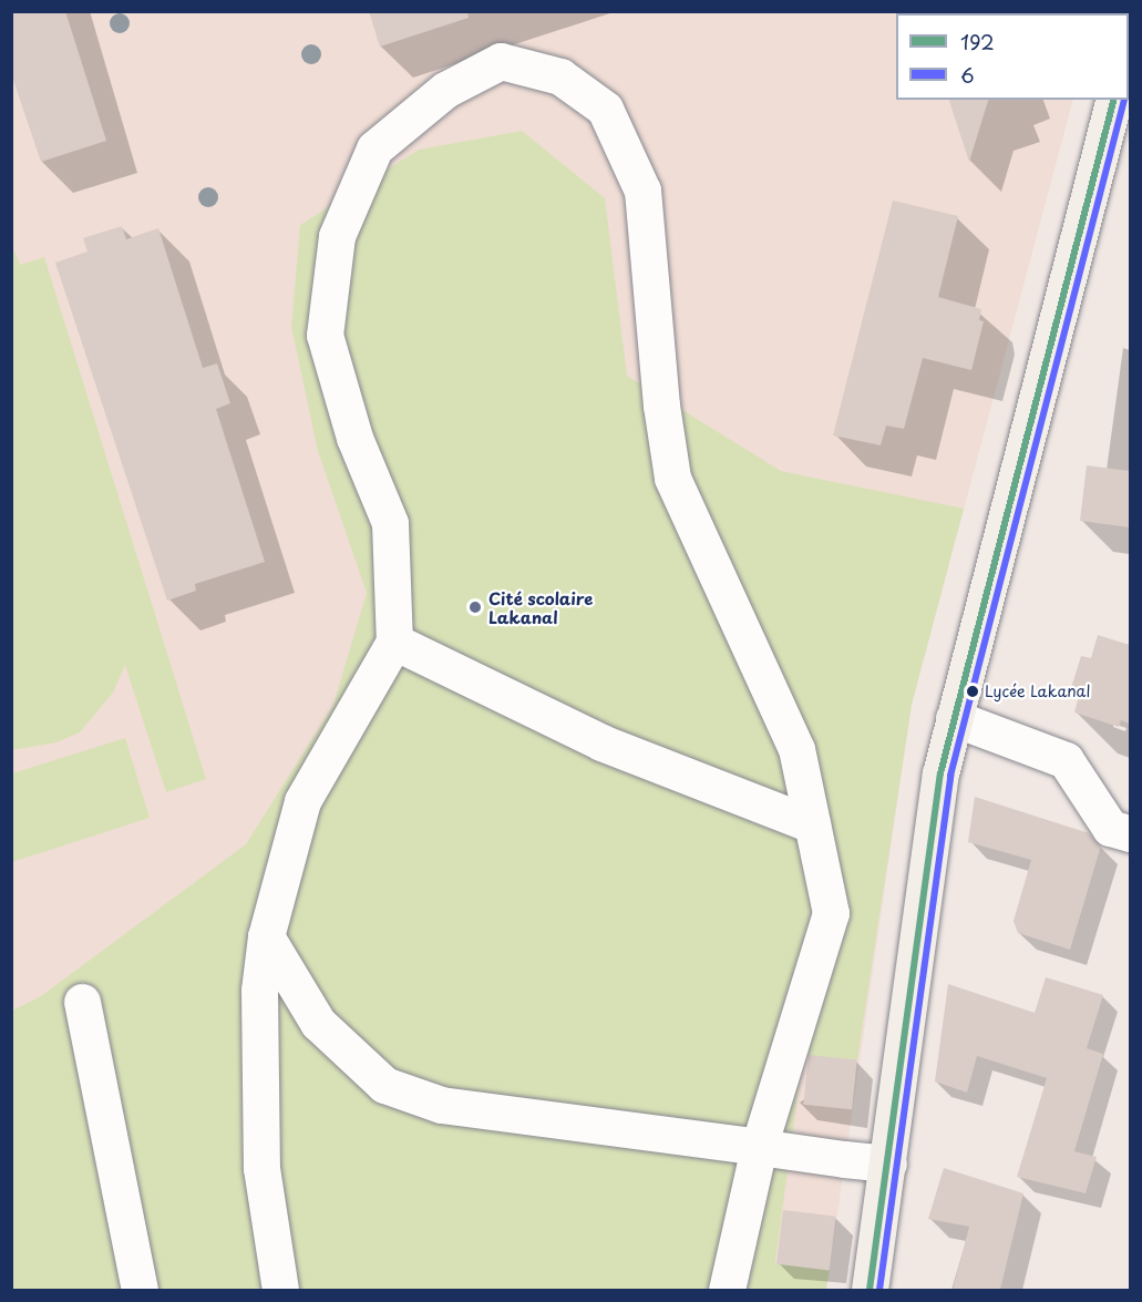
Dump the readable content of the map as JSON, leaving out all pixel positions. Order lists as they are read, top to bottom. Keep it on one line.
{"places":["Cité scolaire Lakanal","Lycée Lakanal"],"lines":["transit line 192","transit line 6"],"legend":["192","6"]}
